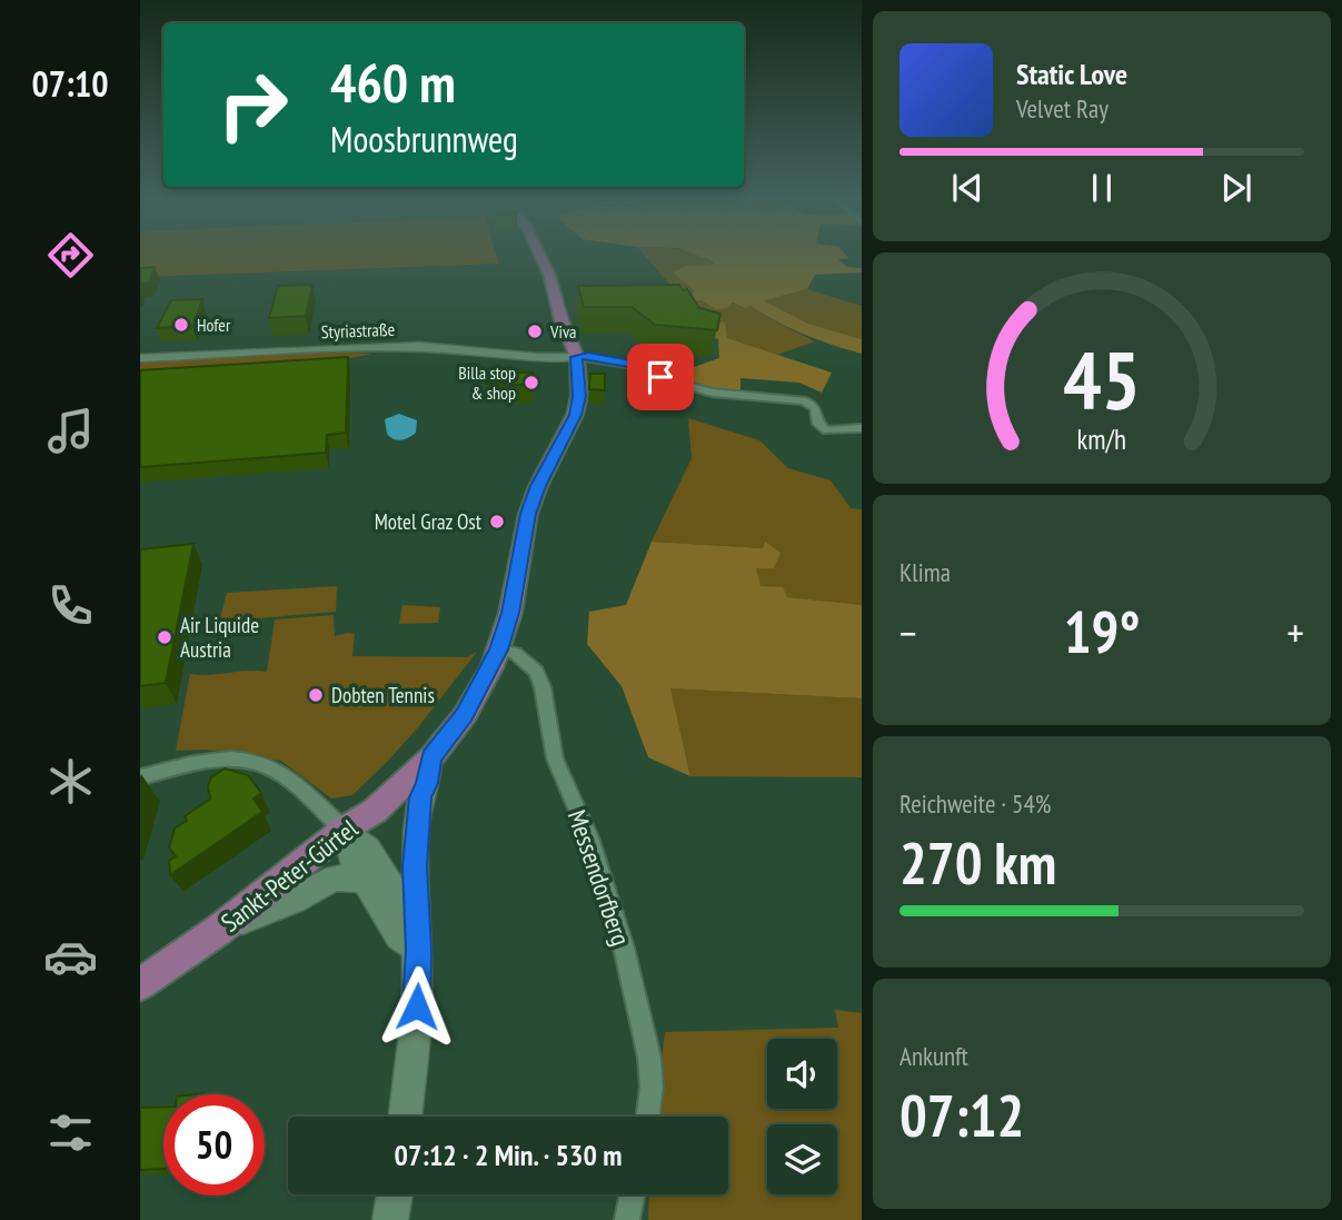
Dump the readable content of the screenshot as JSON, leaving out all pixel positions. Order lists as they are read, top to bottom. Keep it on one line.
{"streets":{"main road":["Sankt-Peter-Gürtel"],"street":["Styriastraße","Messendorfberg"]},"crossings":[["Styriastraße","Sankt-Peter-Gürtel"],["Sankt-Peter-Gürtel","Messendorfberg"]],"places":["Hofer","Viva","Billa stop & shop","Motel Graz Ost","Air Liquide Austria","Dobten Tennis"],"page":{"tabs":"07:10","turn":["460 m","Moosbrunnweg"],"song":["Static Love","Velvet Ray"],"tile":["Klima",["Reichweite · 54%","270 km"],["Ankunft","07:12"]],"heat":["−","19°","+"],"limit":"50","trip":"07:12 · 2 Min. · 530 m","gauge":["45","km/h"]}}
